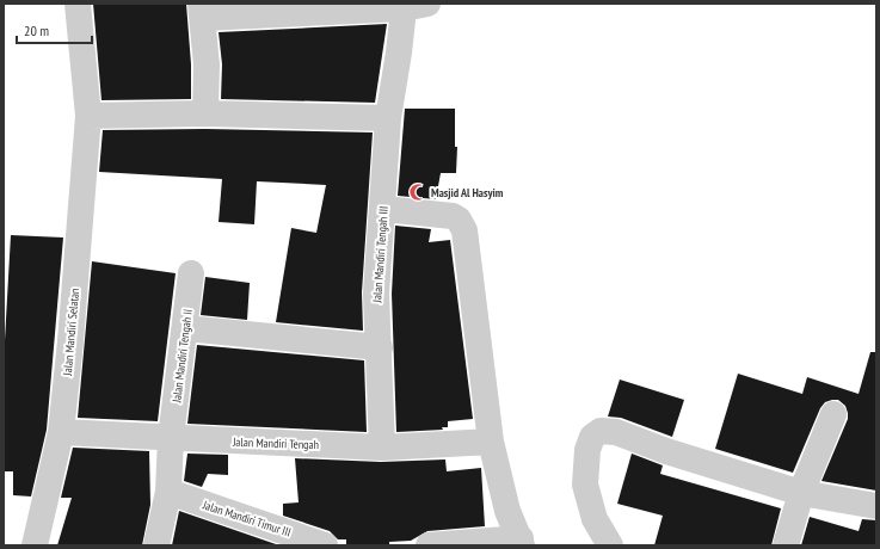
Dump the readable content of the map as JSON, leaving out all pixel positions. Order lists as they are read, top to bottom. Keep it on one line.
{"streets":{"street":["Jalan Mandiri Tengah III","Jalan Mandiri Selatan","Jalan Mandiri Tengah II","Jalan Mandiri Tengah","Jalan Mandiri Timur III"]},"crossings":[["Jalan Mandiri Tengah III","Jalan Mandiri Tengah"],["Jalan Mandiri Selatan","Jalan Mandiri Tengah"],["Jalan Mandiri Tengah II","Jalan Mandiri Tengah"],["Jalan Mandiri Tengah II","Jalan Mandiri Timur III"]],"places":{"mosque":["Masjid Al Hasyim"]},"scale_bar":"20 m"}
